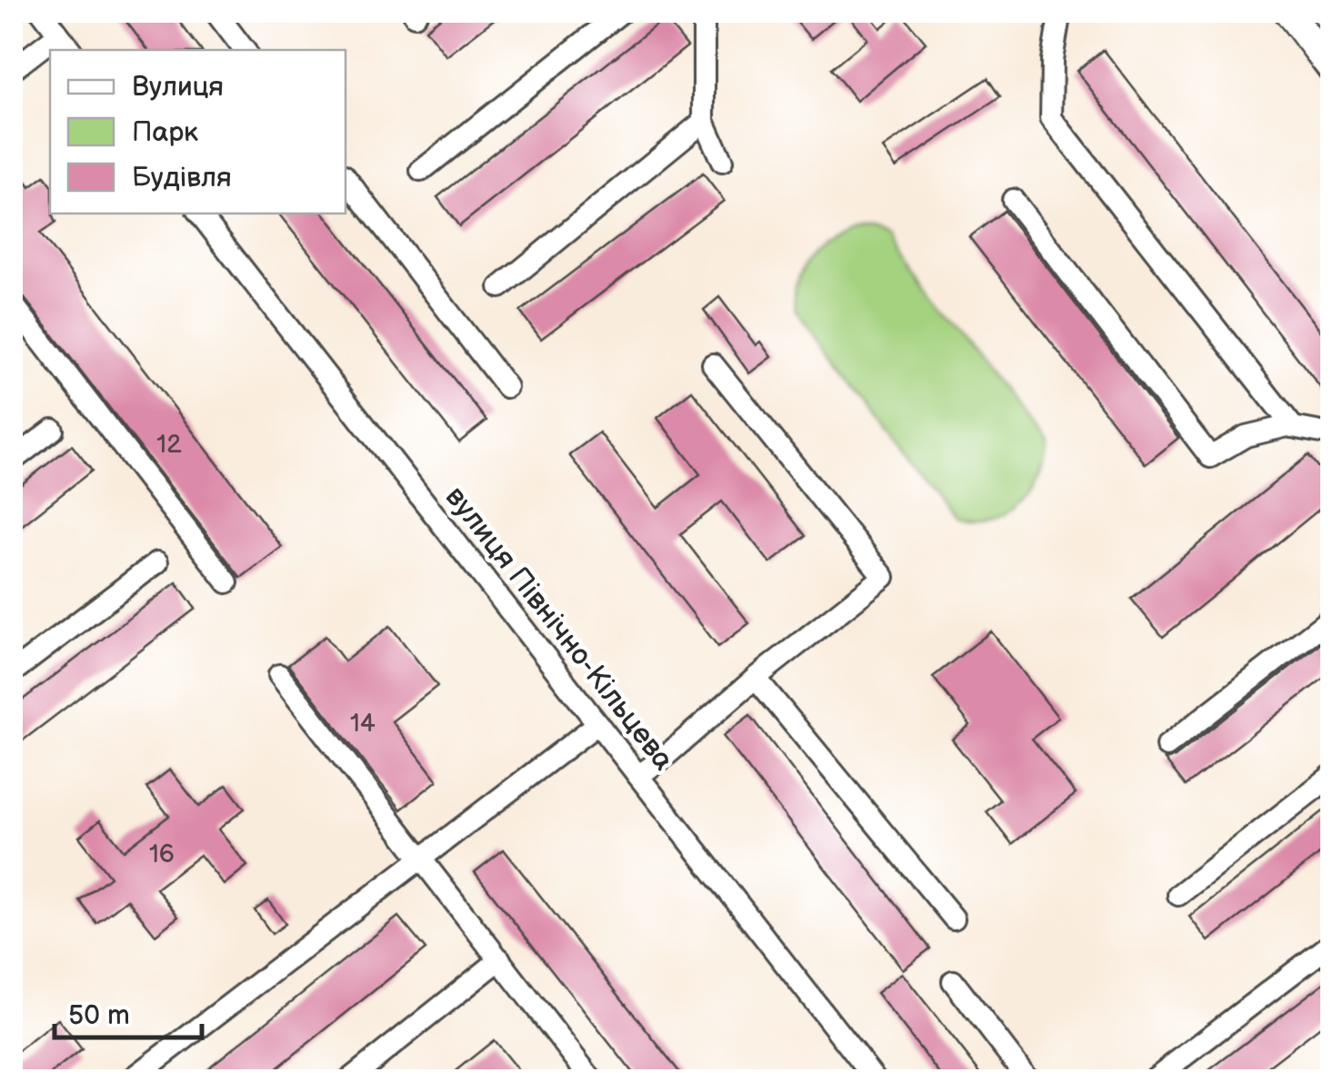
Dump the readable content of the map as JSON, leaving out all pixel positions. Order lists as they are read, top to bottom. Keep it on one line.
{"streets":{"street":["вулиця Північно-Кільцева"]},"house_numbers":["12","14","16"],"legend":["Вулиця","Парк","Будівля"],"scale_bar":"50 m"}
